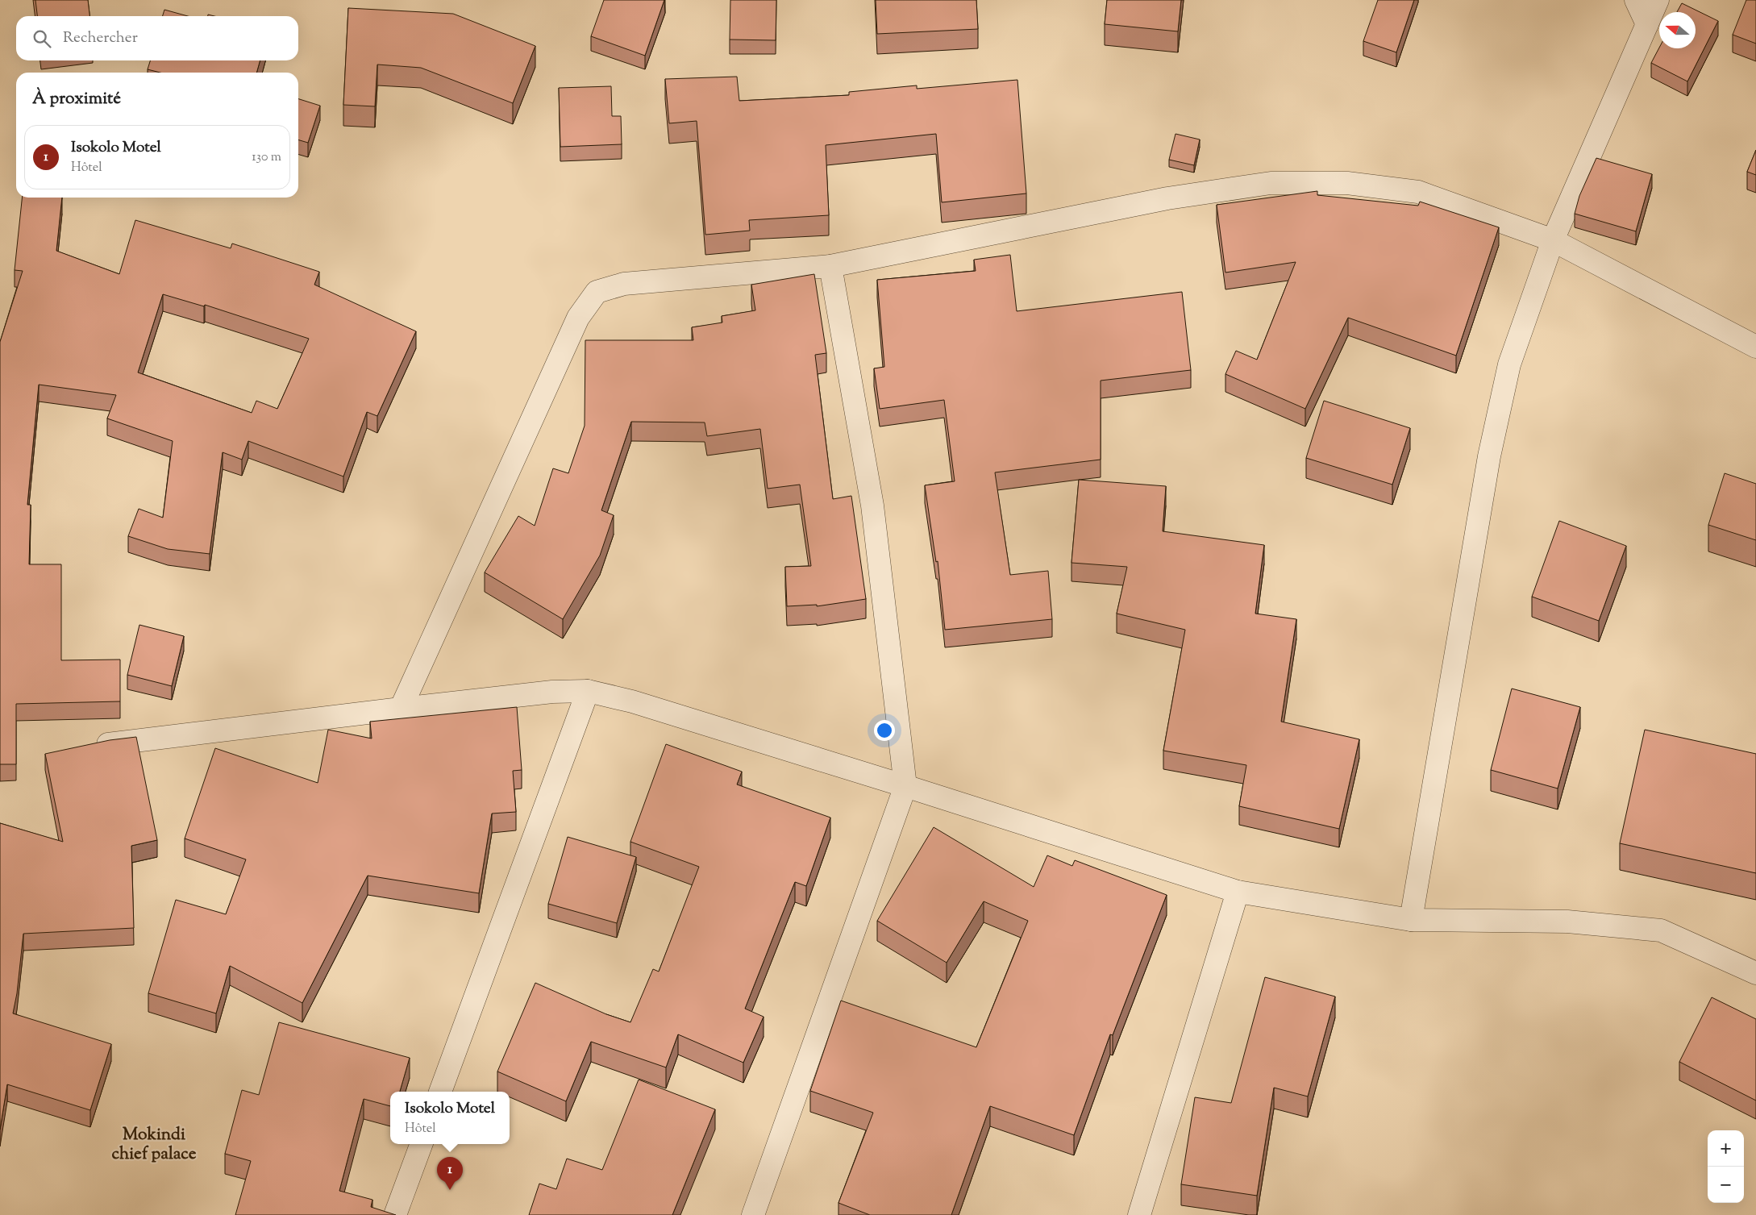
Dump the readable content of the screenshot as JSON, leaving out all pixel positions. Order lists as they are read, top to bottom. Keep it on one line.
{"districts":["Mokindi chief palace"],"north":"left","page":{"search":"Rechercher","heading":"À proximité","list":[{"mark":"1","name":"Isokolo Motel","note":"Hôtel","value":"130 m"}],"popup":["Isokolo Motel","Hôtel"],"map_buttons":["+","−"],"pins":"1"}}
